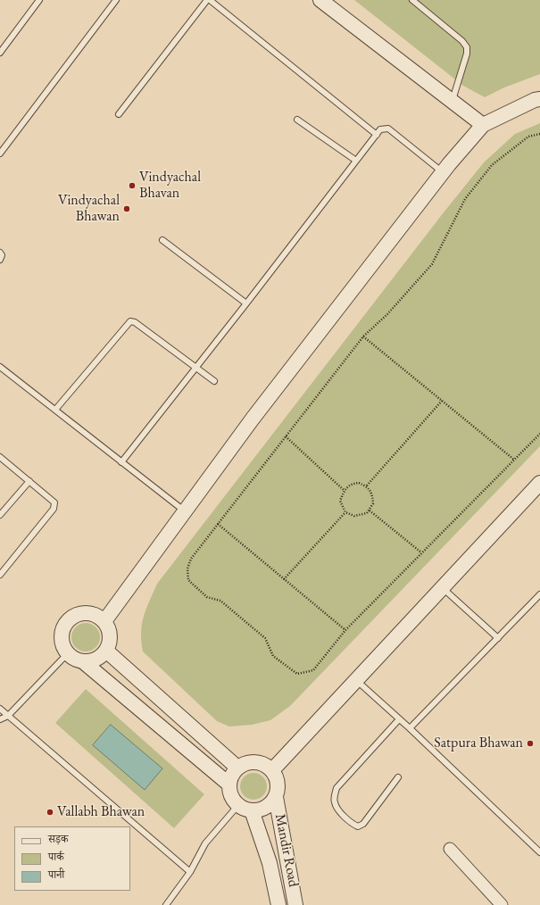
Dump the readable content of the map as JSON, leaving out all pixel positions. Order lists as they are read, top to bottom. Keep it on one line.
{"streets":{"street":["Mandir Road"]},"places":["Vindyachal Bhavan","Vindyachal Bhawan","Satpura Bhawan","Vallabh Bhawan"],"legend":["सड़क","पार्क","पानी"]}
